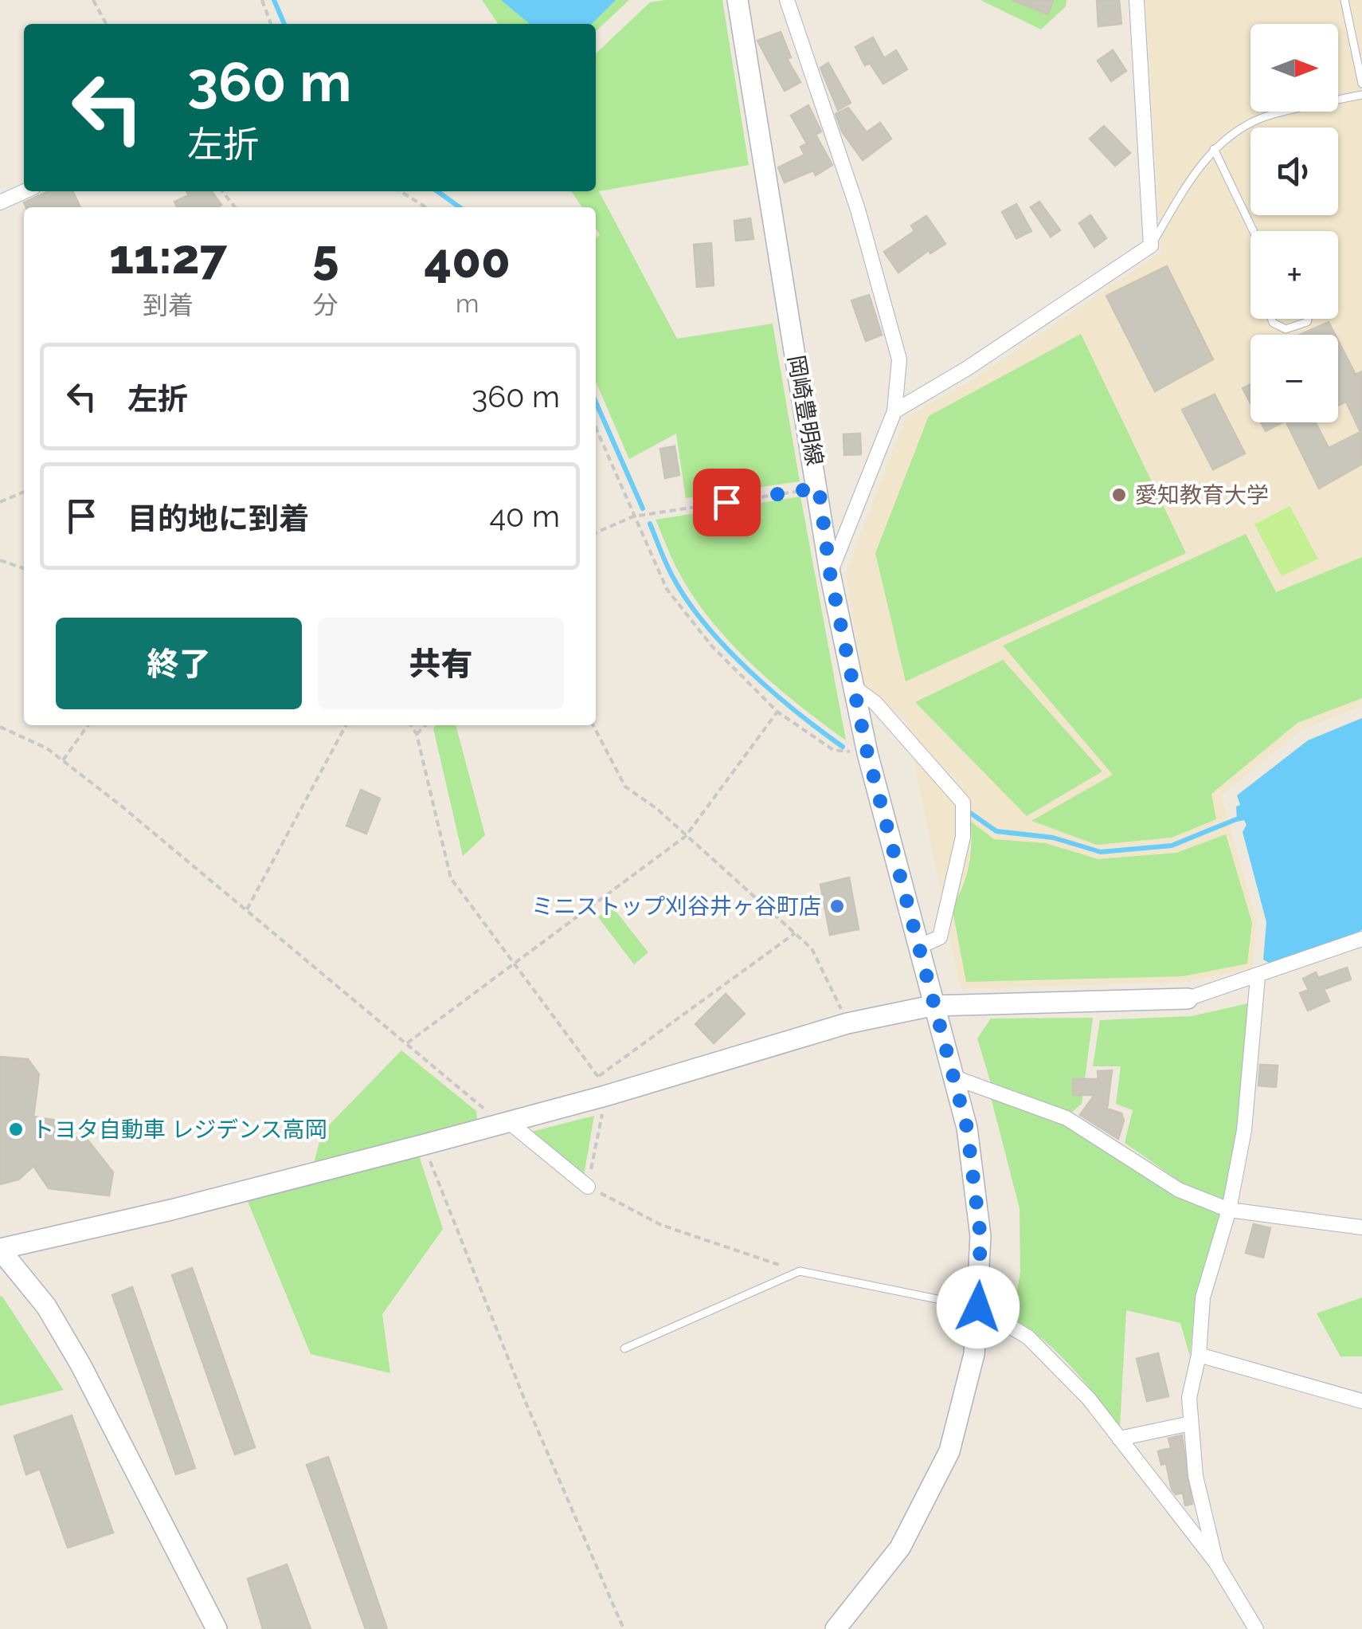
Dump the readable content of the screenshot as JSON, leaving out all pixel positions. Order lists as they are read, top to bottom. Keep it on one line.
{"streets":{"main road":["岡崎豊明線"]},"places":["愛知教育大学","ミニストップ刈谷井ヶ谷町店","トヨタ自動車 レジデンス高岡"],"north":"right","page":{"map_buttons":["+","−"],"turn":["360 m","左折"],"eta":["11:27","到着","5","分","400","m"],"list":[{"name":"左折","value":"360 m"},{"name":"目的地に到着","value":"40 m"}],"buttons":["終了","共有"]}}
